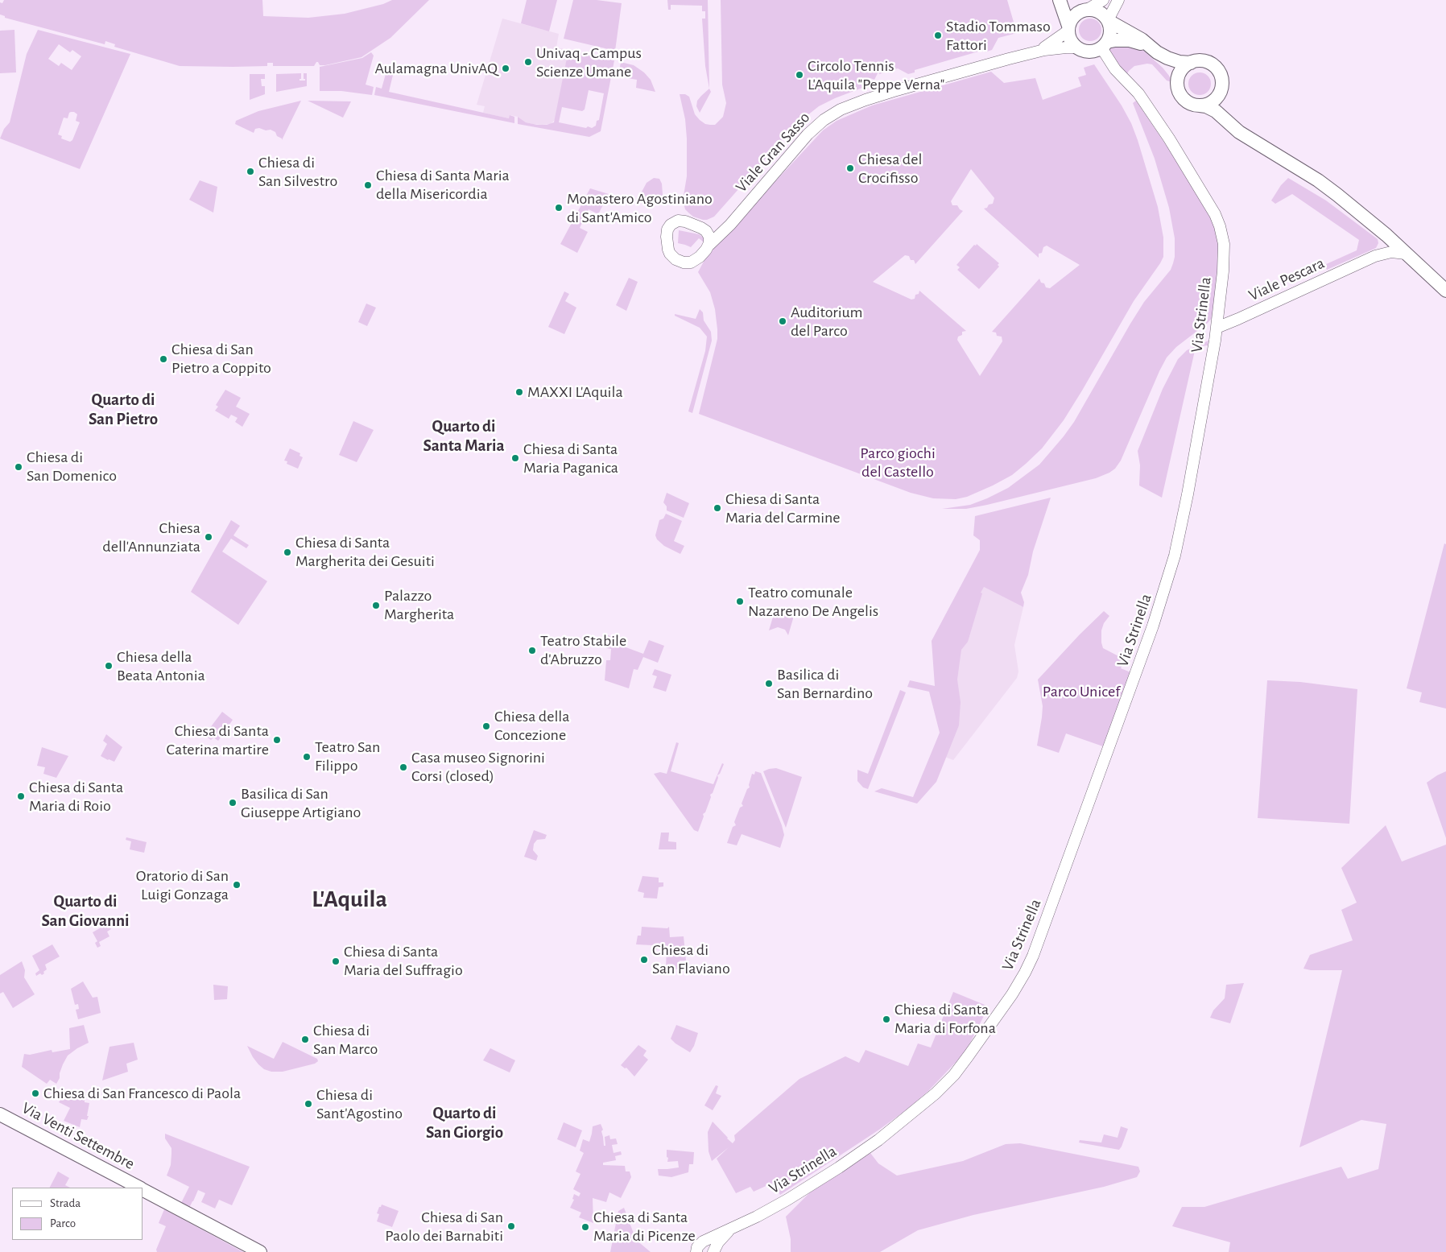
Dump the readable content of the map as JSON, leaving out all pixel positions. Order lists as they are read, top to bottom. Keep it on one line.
{"streets":{"main road":["Viale Gran Sasso","Viale Pescara","Via Strinella","Via Venti Settembre"]},"crossings":[["Viale Gran Sasso","Via Strinella"],["Viale Pescara","Via Strinella"]],"districts":["Quarto di San Pietro","Quarto di Santa Maria","L'Aquila","Quarto di San Giovanni","Quarto di San Giorgio"],"parks":["Parco giochi del Castello","Parco Unicef"],"places":["Stadio Tommaso Fattori","Univaq - Campus Scienze Umane","Aulamagna UnivAQ","Circolo Tennis L'Aquila \"Peppe Verna\"","Chiesa del Crocifisso","Chiesa di San Silvestro","Chiesa di Santa Maria della Misericordia","Monastero Agostiniano di Sant'Amico","Auditorium del Parco","Chiesa di San Pietro a Coppito","MAXXI L'Aquila","Chiesa di Santa Maria Paganica","Chiesa di San Domenico","Chiesa di Santa Maria del Carmine","Chiesa dell'Annunziata","Chiesa di Santa Margherita dei Gesuiti","Teatro comunale Nazareno De Angelis","Palazzo Margherita","Teatro Stabile d'Abruzzo","Chiesa della Beata Antonia","Basilica di San Bernardino","Chiesa della Concezione","Chiesa di Santa Caterina martire","Teatro San Filippo","Casa museo Signorini Corsi (closed)","Chiesa di Santa Maria di Roio","Basilica di San Giuseppe Artigiano","Oratorio di San Luigi Gonzaga","Chiesa di San Flaviano","Chiesa di Santa Maria del Suffragio","Chiesa di Santa Maria di Forfona","Chiesa di San Marco","Chiesa di San Francesco di Paola","Chiesa di Sant'Agostino","Chiesa di San Paolo dei Barnabiti","Chiesa di Santa Maria di Picenze"],"legend":["Strada","Parco"]}
